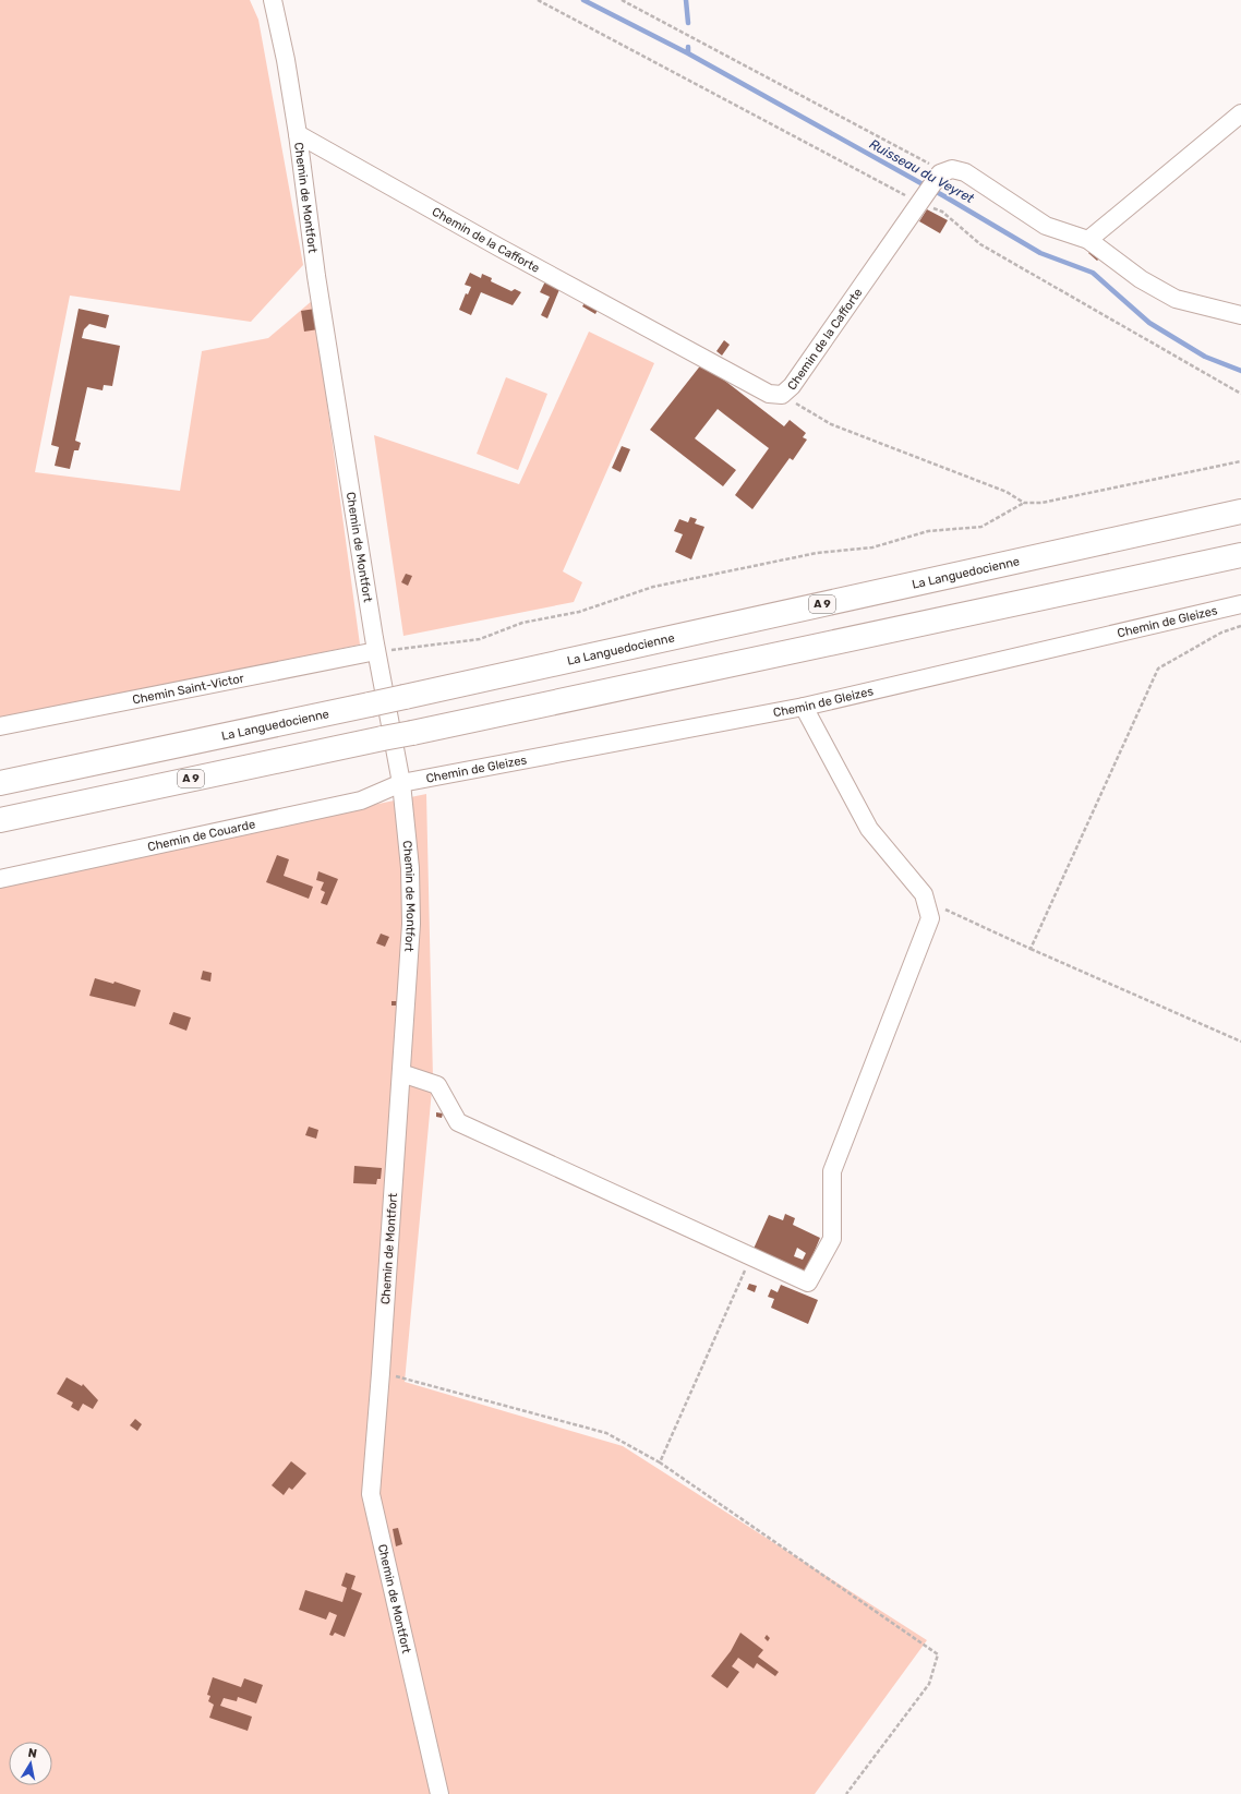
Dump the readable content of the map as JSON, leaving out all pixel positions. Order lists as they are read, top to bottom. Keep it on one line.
{"streets":{"highway":["La Languedocienne","A 9"],"street":["Chemin de Montfort","Chemin de la Cafforte","Chemin de Gleizes","Chemin Saint-Victor","Chemin de Couarde"]},"crossings":[["Chemin de Montfort","Chemin de la Cafforte"],["Chemin de Montfort","Chemin de Gleizes"],["Chemin de Montfort","Chemin Saint-Victor"],["Chemin de Montfort","Chemin de Couarde"],["Chemin de Gleizes","Chemin de Couarde"]],"water":["Ruisseau du Veyret"],"north":"top"}
